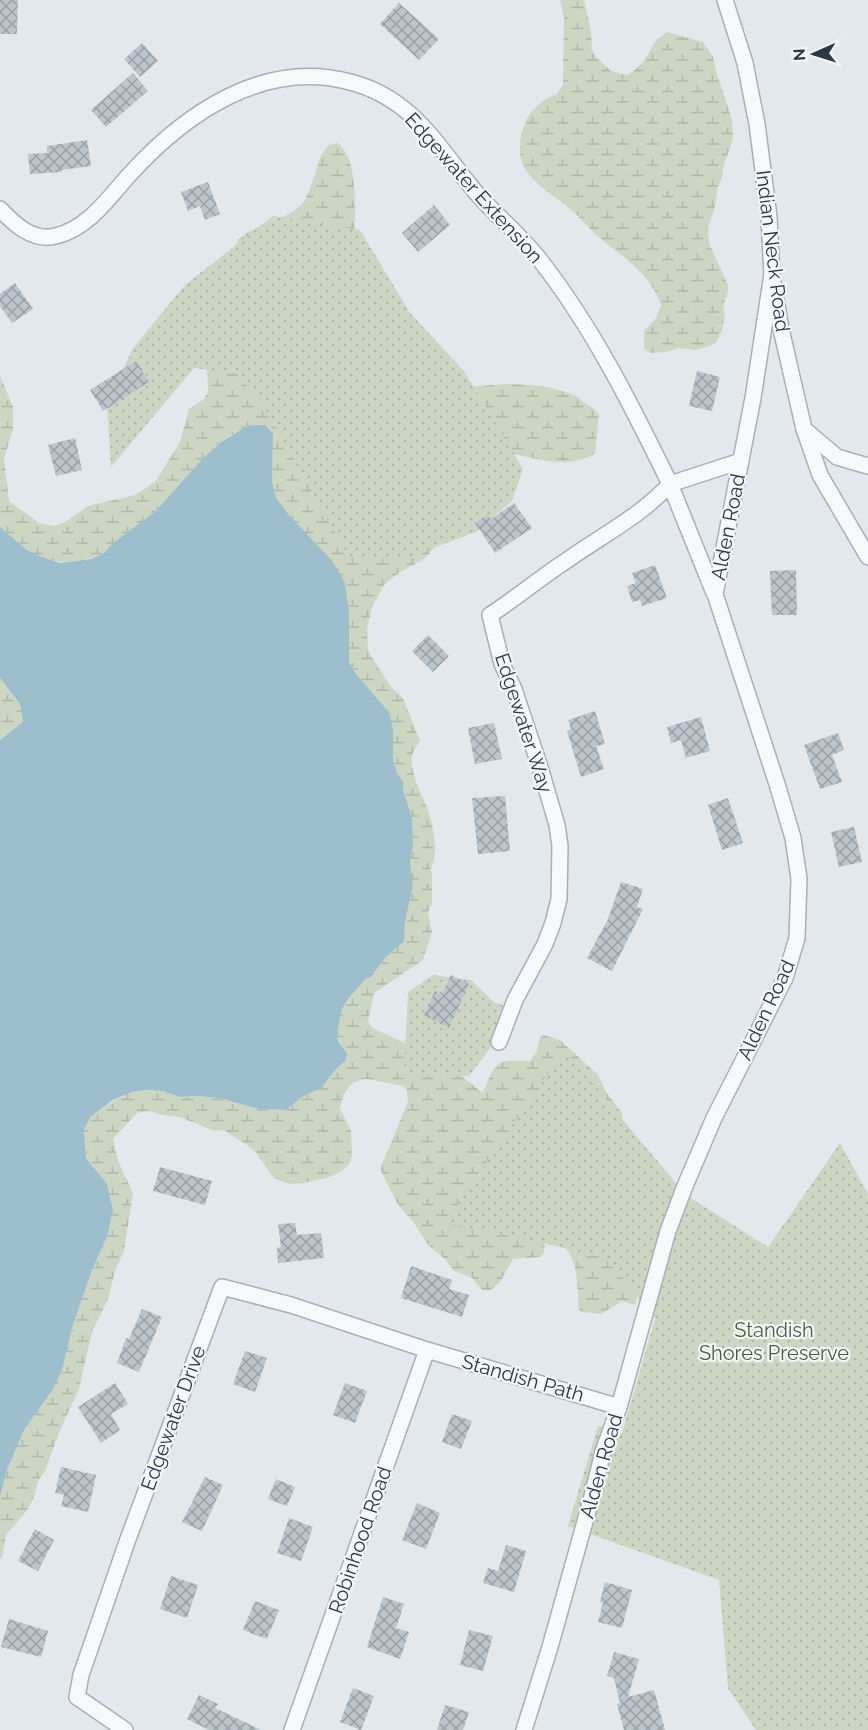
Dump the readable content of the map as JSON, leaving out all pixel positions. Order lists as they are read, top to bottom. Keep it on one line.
{"streets":{"street":["Edgewater Extension","Indian Neck Road","Alden Road","Edgewater Way","Standish Path","Edgewater Drive","Robinhood Road"]},"crossings":[["Edgewater Extension","Alden Road"],["Edgewater Extension","Edgewater Way"],["Indian Neck Road","Alden Road"],["Alden Road","Standish Path"],["Standish Path","Edgewater Drive"],["Standish Path","Robinhood Road"],["Edgewater Drive","Robinhood Road"]],"parks":["Standish Shores Preserve"],"north":"left"}
